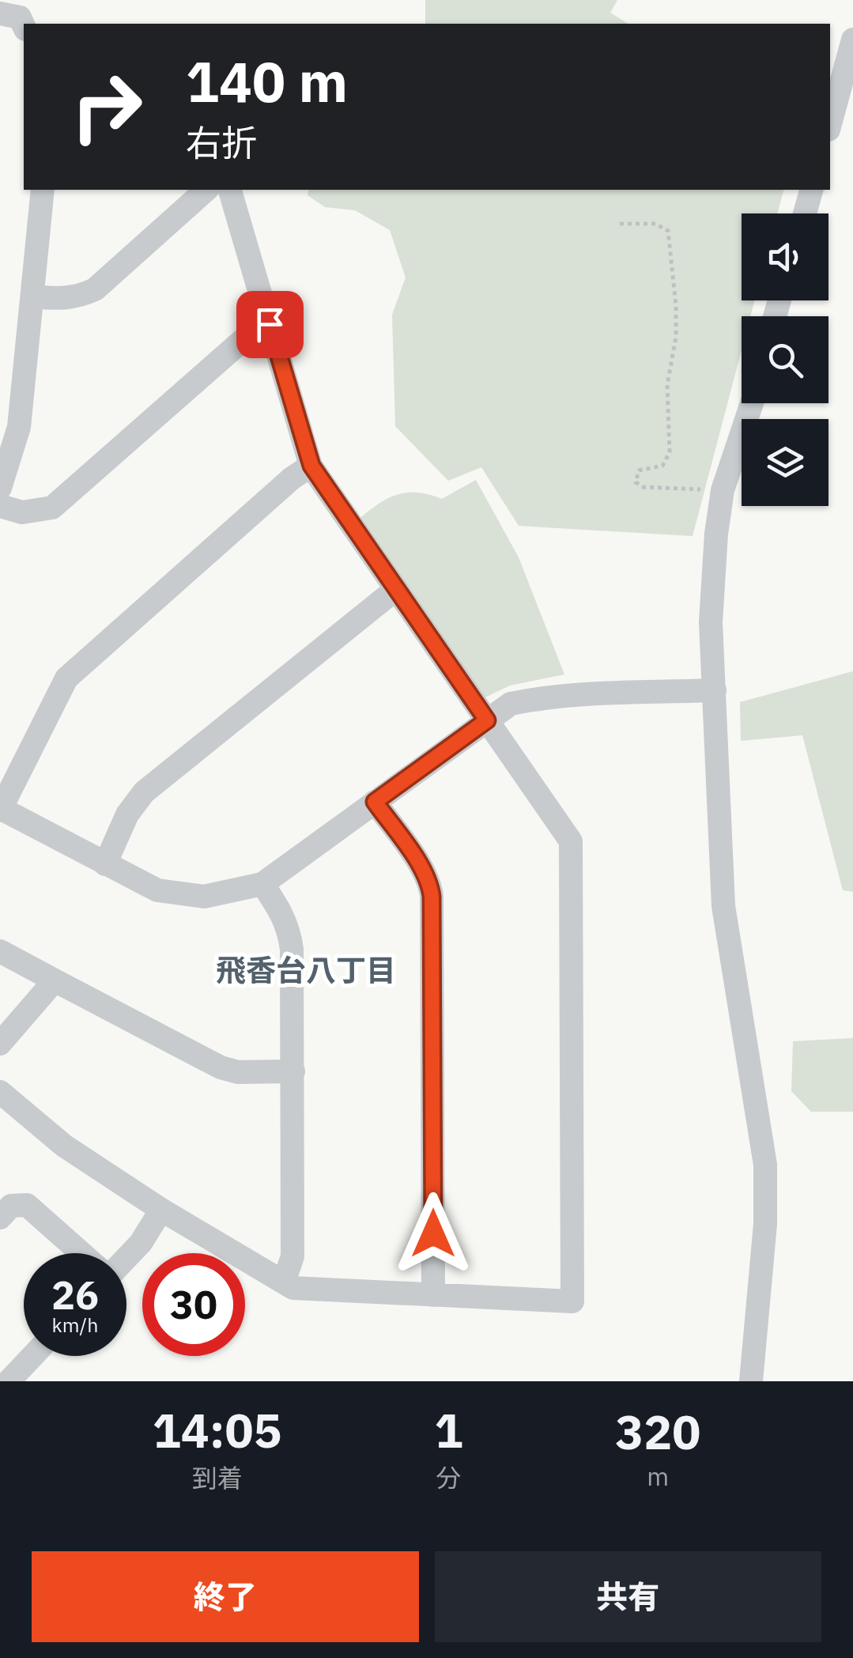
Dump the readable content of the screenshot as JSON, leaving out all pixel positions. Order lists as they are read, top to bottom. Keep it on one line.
{"districts":["飛香台八丁目"],"page":{"turn":["140 m","右折"],"speed":"26 km/h","limit":"30","eta":["14:05","到着","1","分","320","m"],"buttons":["終了","共有"]}}
